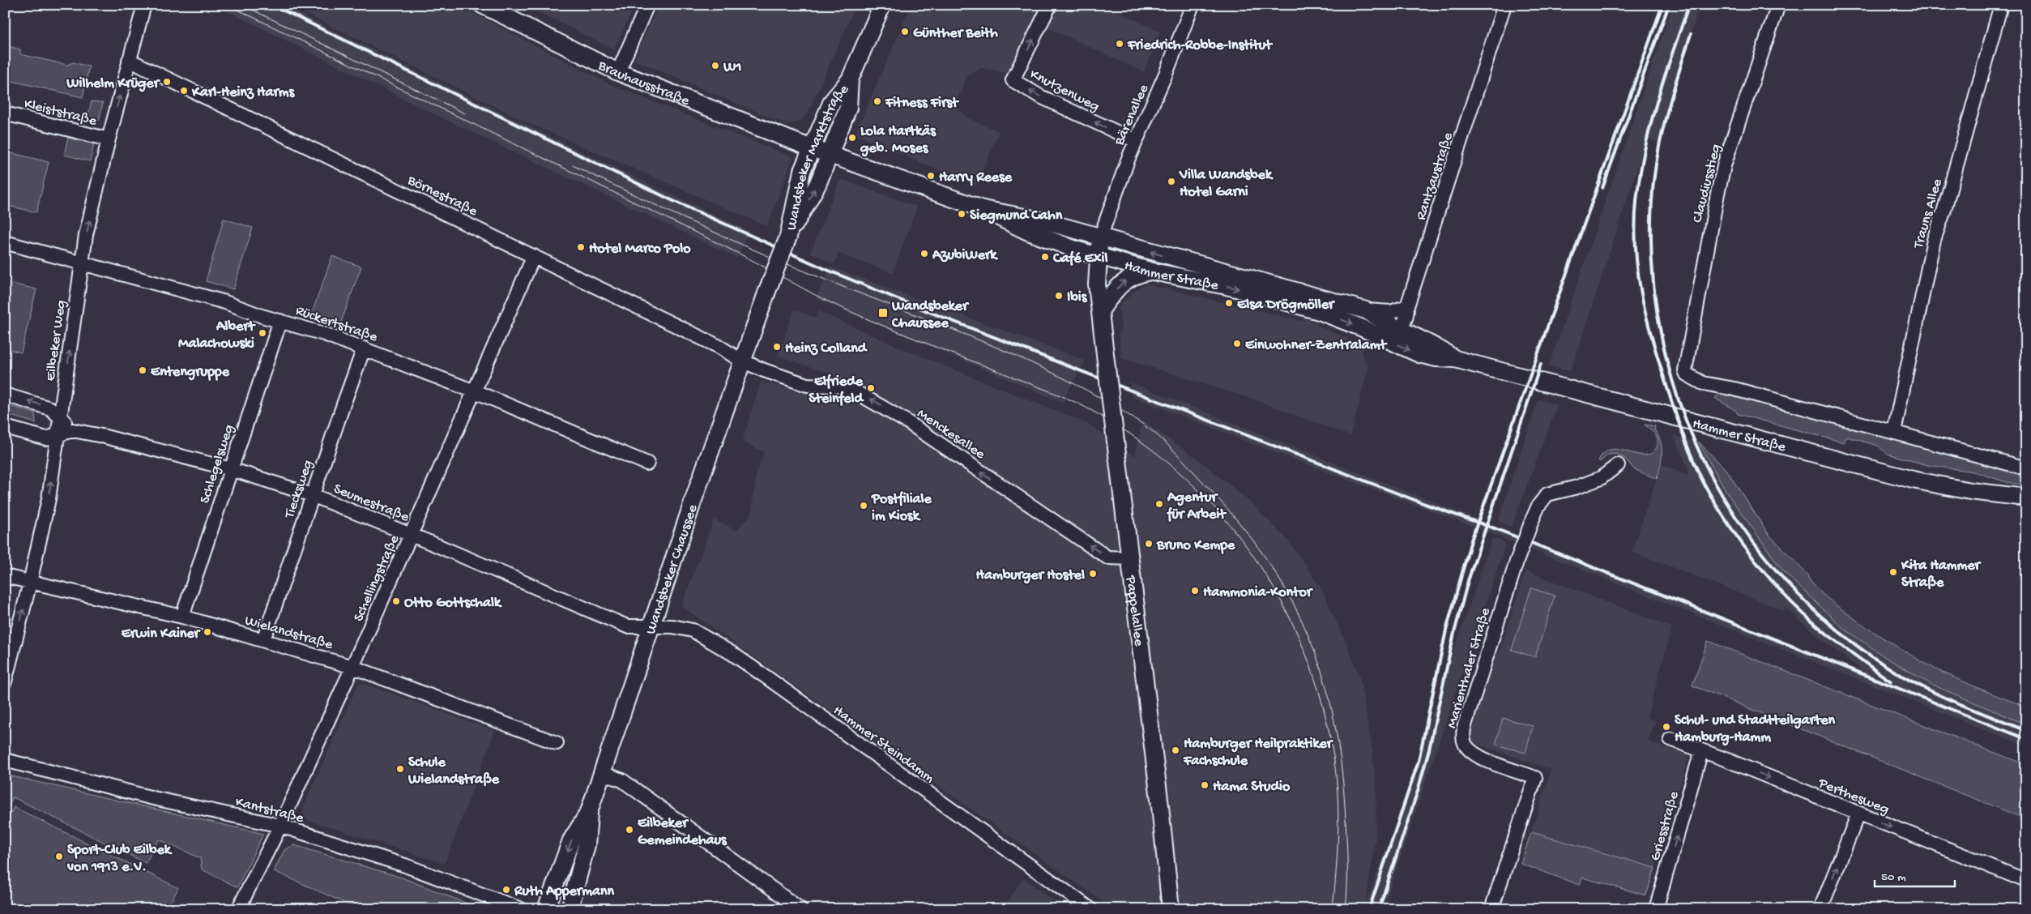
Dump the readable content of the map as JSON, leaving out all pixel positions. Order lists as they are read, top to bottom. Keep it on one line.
{"streets":{"main road":["Brauhausstraße","Wandsbeker Marktstraße","Hammer Straße","Wandsbeker Chaussee","Pappelallee"],"street":["Knutzenweg","Kleiststraße","Bärenallee","Rantzaustraße","Claudiusstieg","Börnestraße","Trauns Allee","Rückertstraße","Eilbeker Weg","Menckesallee","Schlegelsweg","Tiecksweg","Seumestraße","Schellingstraße","Wielandstraße","Marienthaler Straße","Hammer Steindamm","Perthesweg","Kantstraße","Griesstraße"]},"crossings":[["Brauhausstraße","Wandsbeker Marktstraße"],["Brauhausstraße","Hammer Straße"],["Knutzenweg","Bärenallee"],["Kleiststraße","Eilbeker Weg"],["Bärenallee","Hammer Straße"],["Bärenallee","Pappelallee"],["Wandsbeker Marktstraße","Hammer Straße"],["Wandsbeker Marktstraße","Wandsbeker Chaussee"],["Rantzaustraße","Hammer Straße"],["Claudiusstieg","Trauns Allee"],["Börnestraße","Eilbeker Weg"],["Börnestraße","Menckesallee"],["Börnestraße","Wandsbeker Chaussee"],["Börnestraße","Schellingstraße"],["Hammer Straße","Pappelallee"],["Rückertstraße","Eilbeker Weg"],["Rückertstraße","Schlegelsweg"],["Rückertstraße","Tiecksweg"],["Rückertstraße","Schellingstraße"],["Eilbeker Weg","Wielandstraße"],["Menckesallee","Wandsbeker Chaussee"],["Menckesallee","Pappelallee"],["Schlegelsweg","Seumestraße"],["Schlegelsweg","Wielandstraße"],["Tiecksweg","Seumestraße"],["Tiecksweg","Wielandstraße"],["Seumestraße","Wandsbeker Chaussee"],["Seumestraße","Schellingstraße"],["Seumestraße","Hammer Steindamm"],["Wandsbeker Chaussee","Hammer Steindamm"],["Schellingstraße","Wielandstraße"],["Schellingstraße","Kantstraße"],["Perthesweg","Griesstraße"]],"one_way":["Eilbeker Weg","Menckesallee","Perthesweg","Griesstraße"],"places":{"other":["Günther Beith","Friedrich-Robbe-Institut","W1","Wilhelm Krüger","Karl-Heinz Harms","Fitness First","Lola Hartkäs geb. Moses","Harry Reese","Villa Wandsbek Hotel Garni","Siegmund Cahn","Hotel Marco Polo","AzubiWerk","Café Exil","Ibis","Elsa Drögmöller","Albert Malachowski","Einwohner-Zentralamt","Heinz Colland","Entengruppe","Elfriede Steinfeld","Agentur für Arbeit","Postfiliale im Kiosk","Bruno Kempe","Kita Hammer Straße","Hamburger Hostel","Hammonia-Kontor","Otto Gottschalk","Erwin Kainer","Schul- und Stadtteilgarten Hamburg-Hamm","Hamburger Heilpraktiker Fachschule","Schule Wielandstraße","Hama Studio","Eilbeker Gemeindehaus","Sport-Club Eilbek von 1913 e.V.","Ruth Appermann"],"transit":["Wandsbeker Chaussee"]},"scale_bar":"50 m"}
